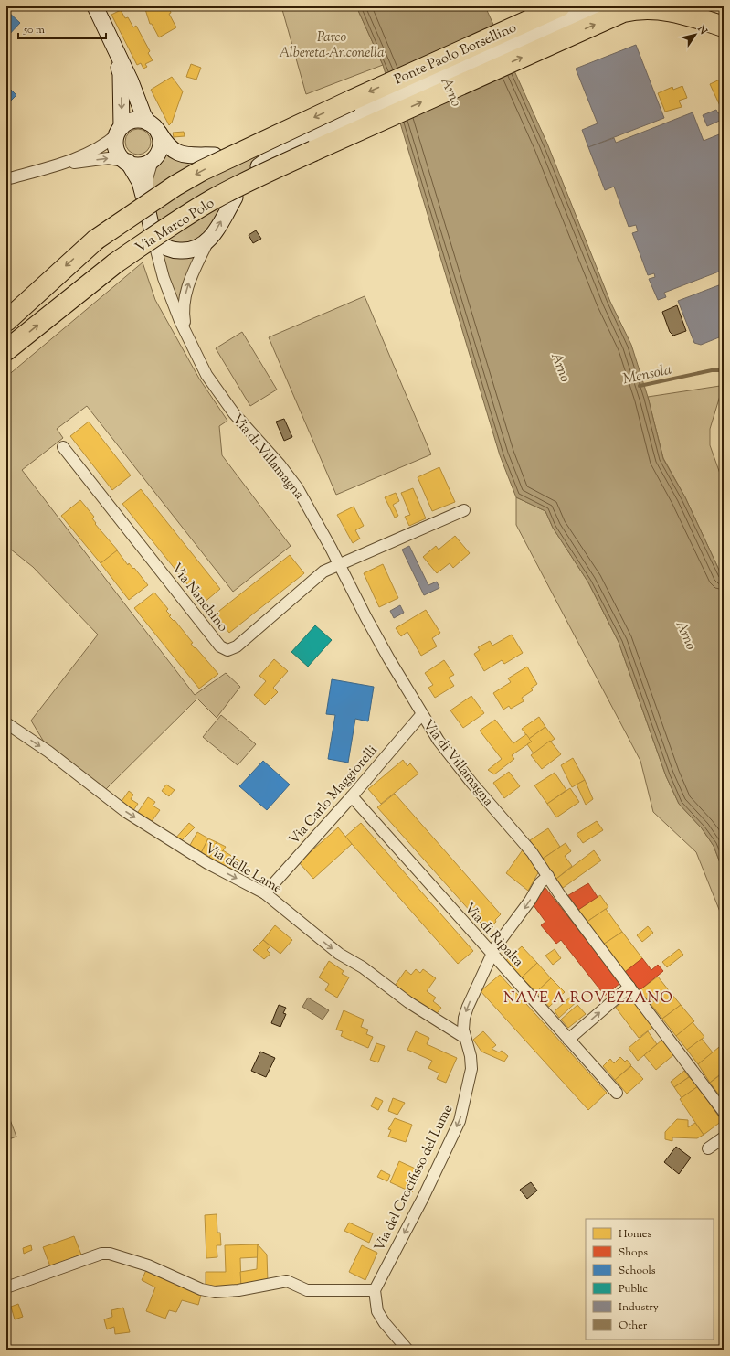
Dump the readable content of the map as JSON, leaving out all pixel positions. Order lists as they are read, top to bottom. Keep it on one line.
{"streets":{"highway":["Ponte Paolo Borsellino","Via Marco Polo"],"street":["Via di Villamagna","Via Nanchino","Via Carlo Maggiorelli","Via delle Lame","Via di Ripalta","Via del Crocifisso del Lume"]},"crossings":[["Via di Villamagna","Via Nanchino"],["Via di Villamagna","Via Carlo Maggiorelli"],["Via di Villamagna","Via del Crocifisso del Lume"],["Via Carlo Maggiorelli","Via delle Lame"],["Via Carlo Maggiorelli","Via di Ripalta"],["Via delle Lame","Via del Crocifisso del Lume"],["Via di Ripalta","Via del Crocifisso del Lume"]],"one_way":["Ponte Paolo Borsellino","Via Marco Polo","Via delle Lame","Via del Crocifisso del Lume"],"districts":["NAVE A ROVEZZANO"],"water":["Arno","Mensola"],"parks":["Parco Albereta-Anconella"],"legend":["Homes","Shops","Schools","Public","Industry","Other"],"scale_bar":"50 m","north":"top right"}
